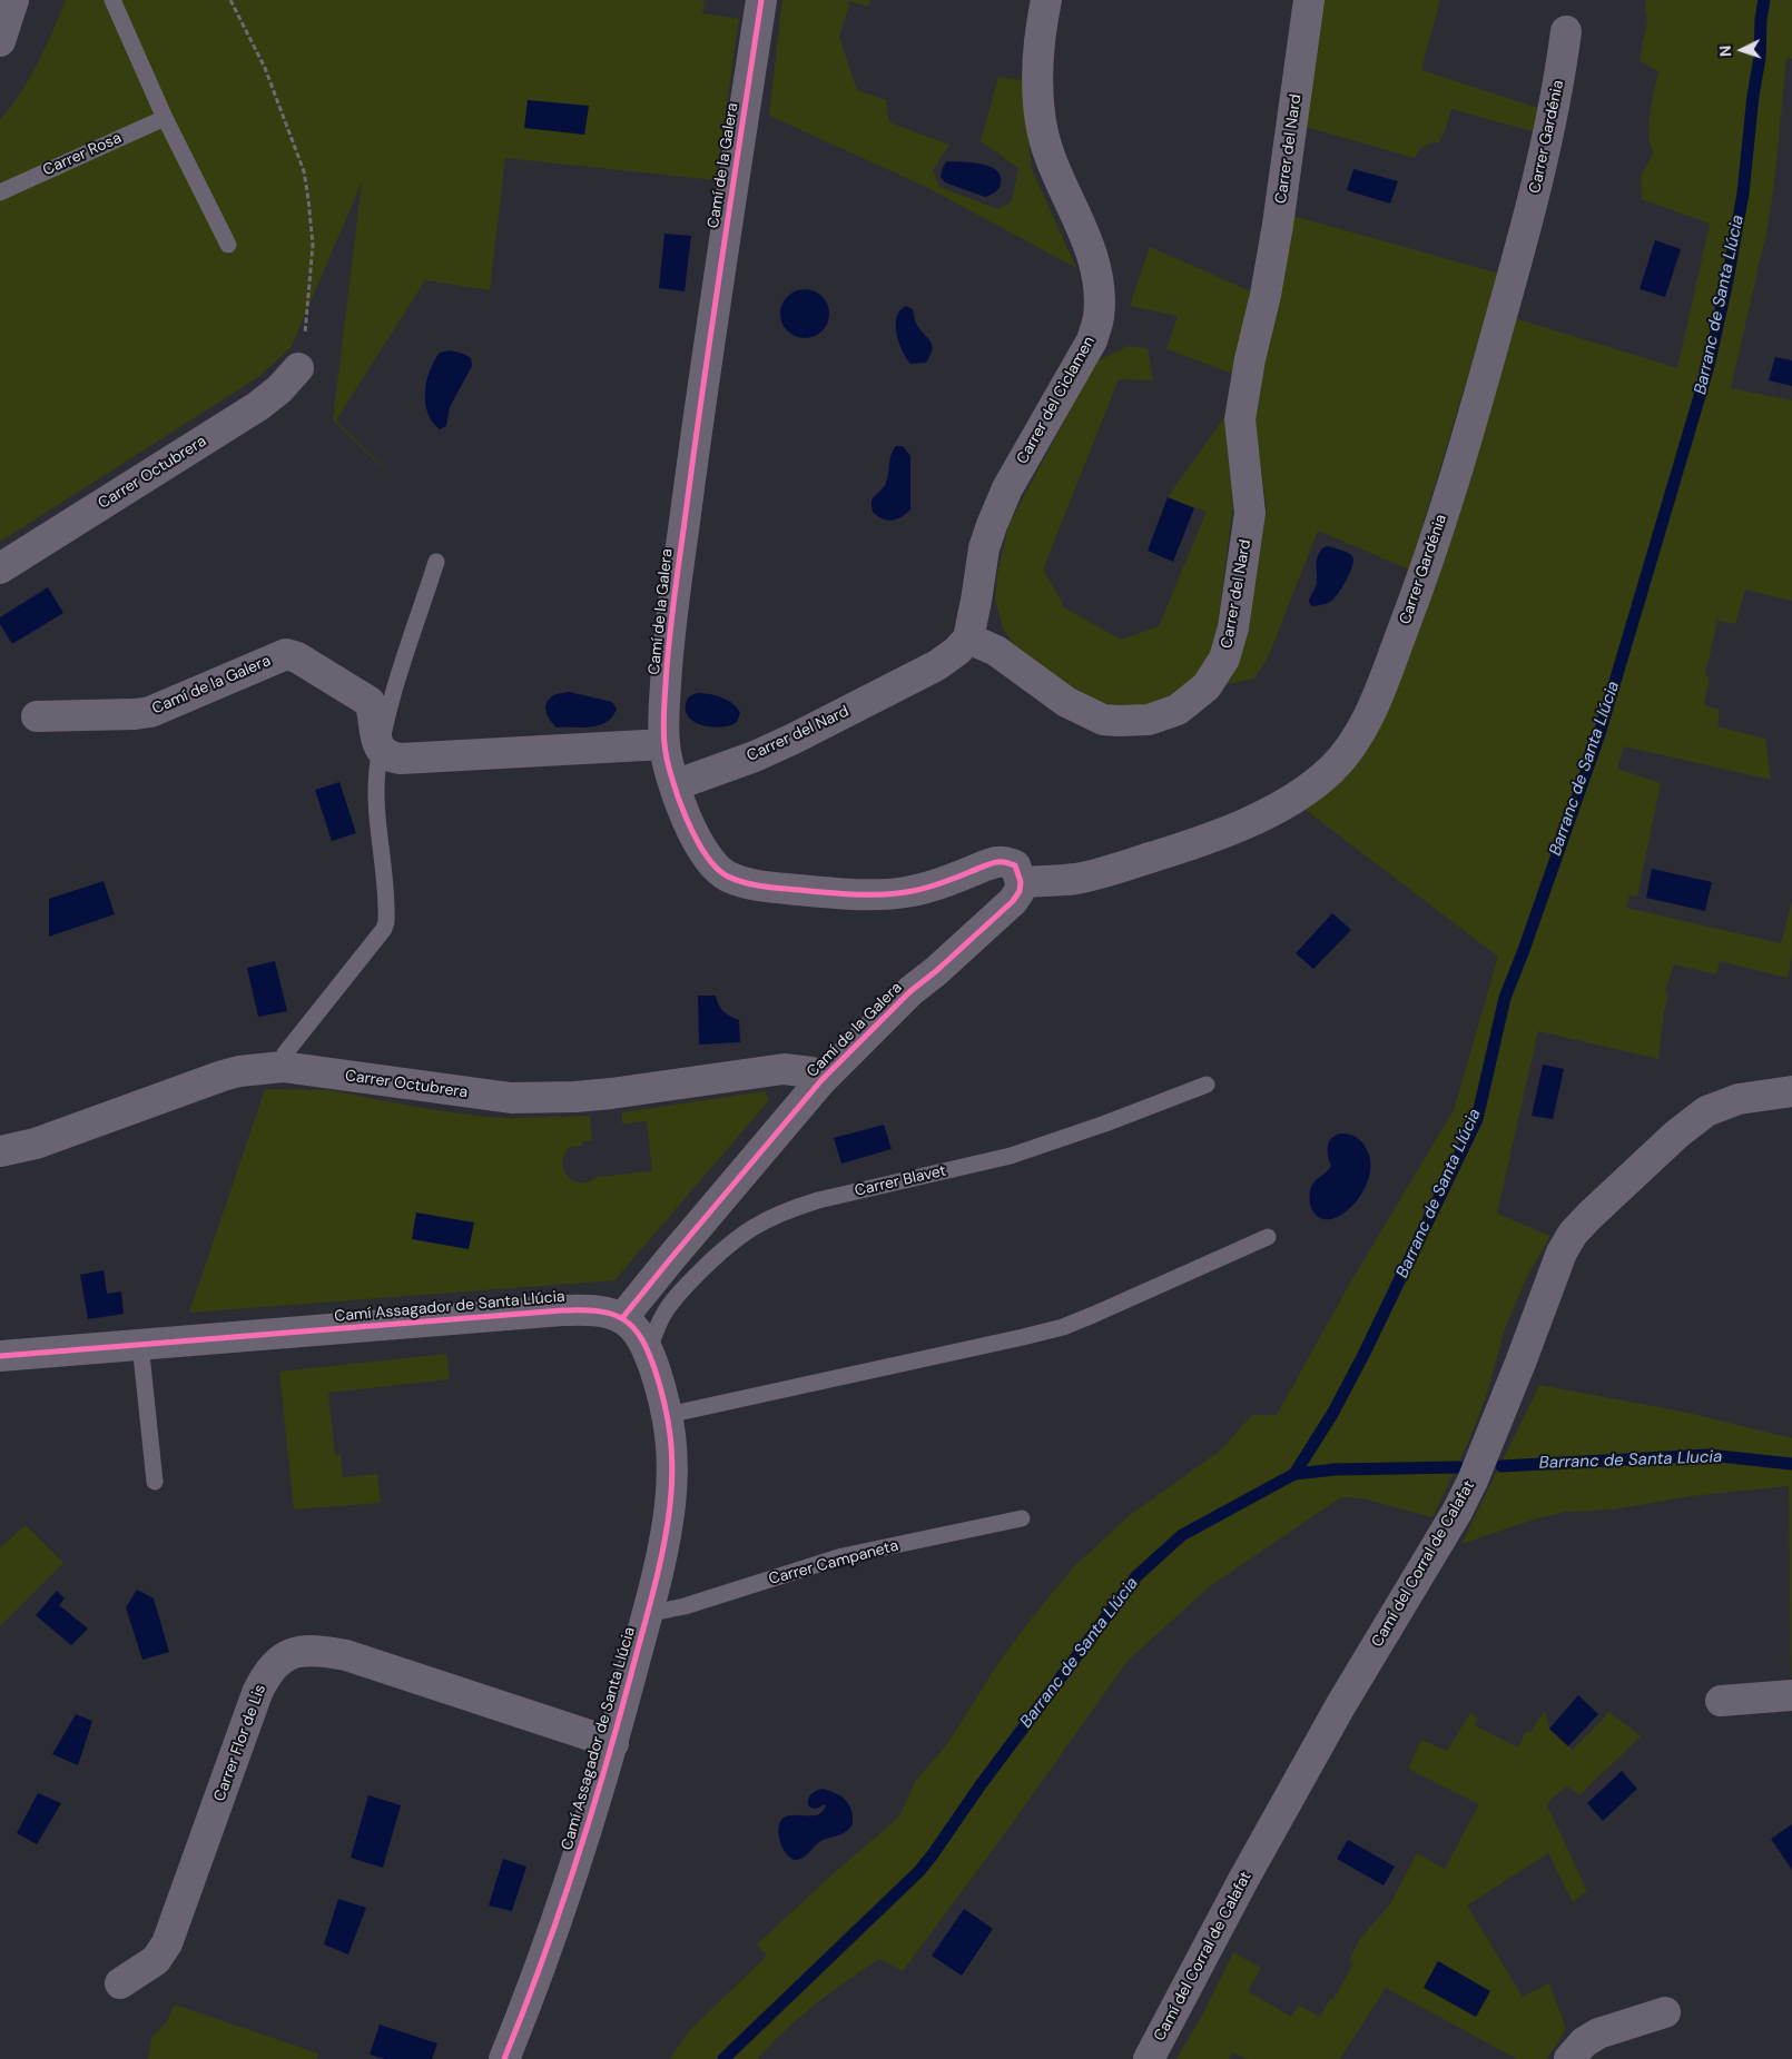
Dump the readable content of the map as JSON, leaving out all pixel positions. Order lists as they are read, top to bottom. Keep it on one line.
{"streets":{"street":["Carrer Gardénia","Carrer del Nard","Camí de la Galera","Carrer del Ciclamen","Carrer Octubrera","Camí Assagador de Santa Llúcia","Camí del Corral de Calafat","Carrer Flor de Lis"],"lane":["Carrer Rosa","Carrer Blavet","Carrer Campaneta"]},"crossings":[["Carrer Gardénia","Camí de la Galera"],["Carrer del Nard","Camí de la Galera"],["Carrer del Nard","Carrer del Ciclamen"],["Camí de la Galera","Carrer Octubrera"],["Camí de la Galera","Camí Assagador de Santa Llúcia"],["Carrer Blavet","Camí Assagador de Santa Llúcia"],["Camí Assagador de Santa Llúcia","Carrer Campaneta"],["Camí Assagador de Santa Llúcia","Carrer Flor de Lis"]],"water":["Barranc de Santa Llúcia","Barranc de Santa Llucia"],"north":"left"}
